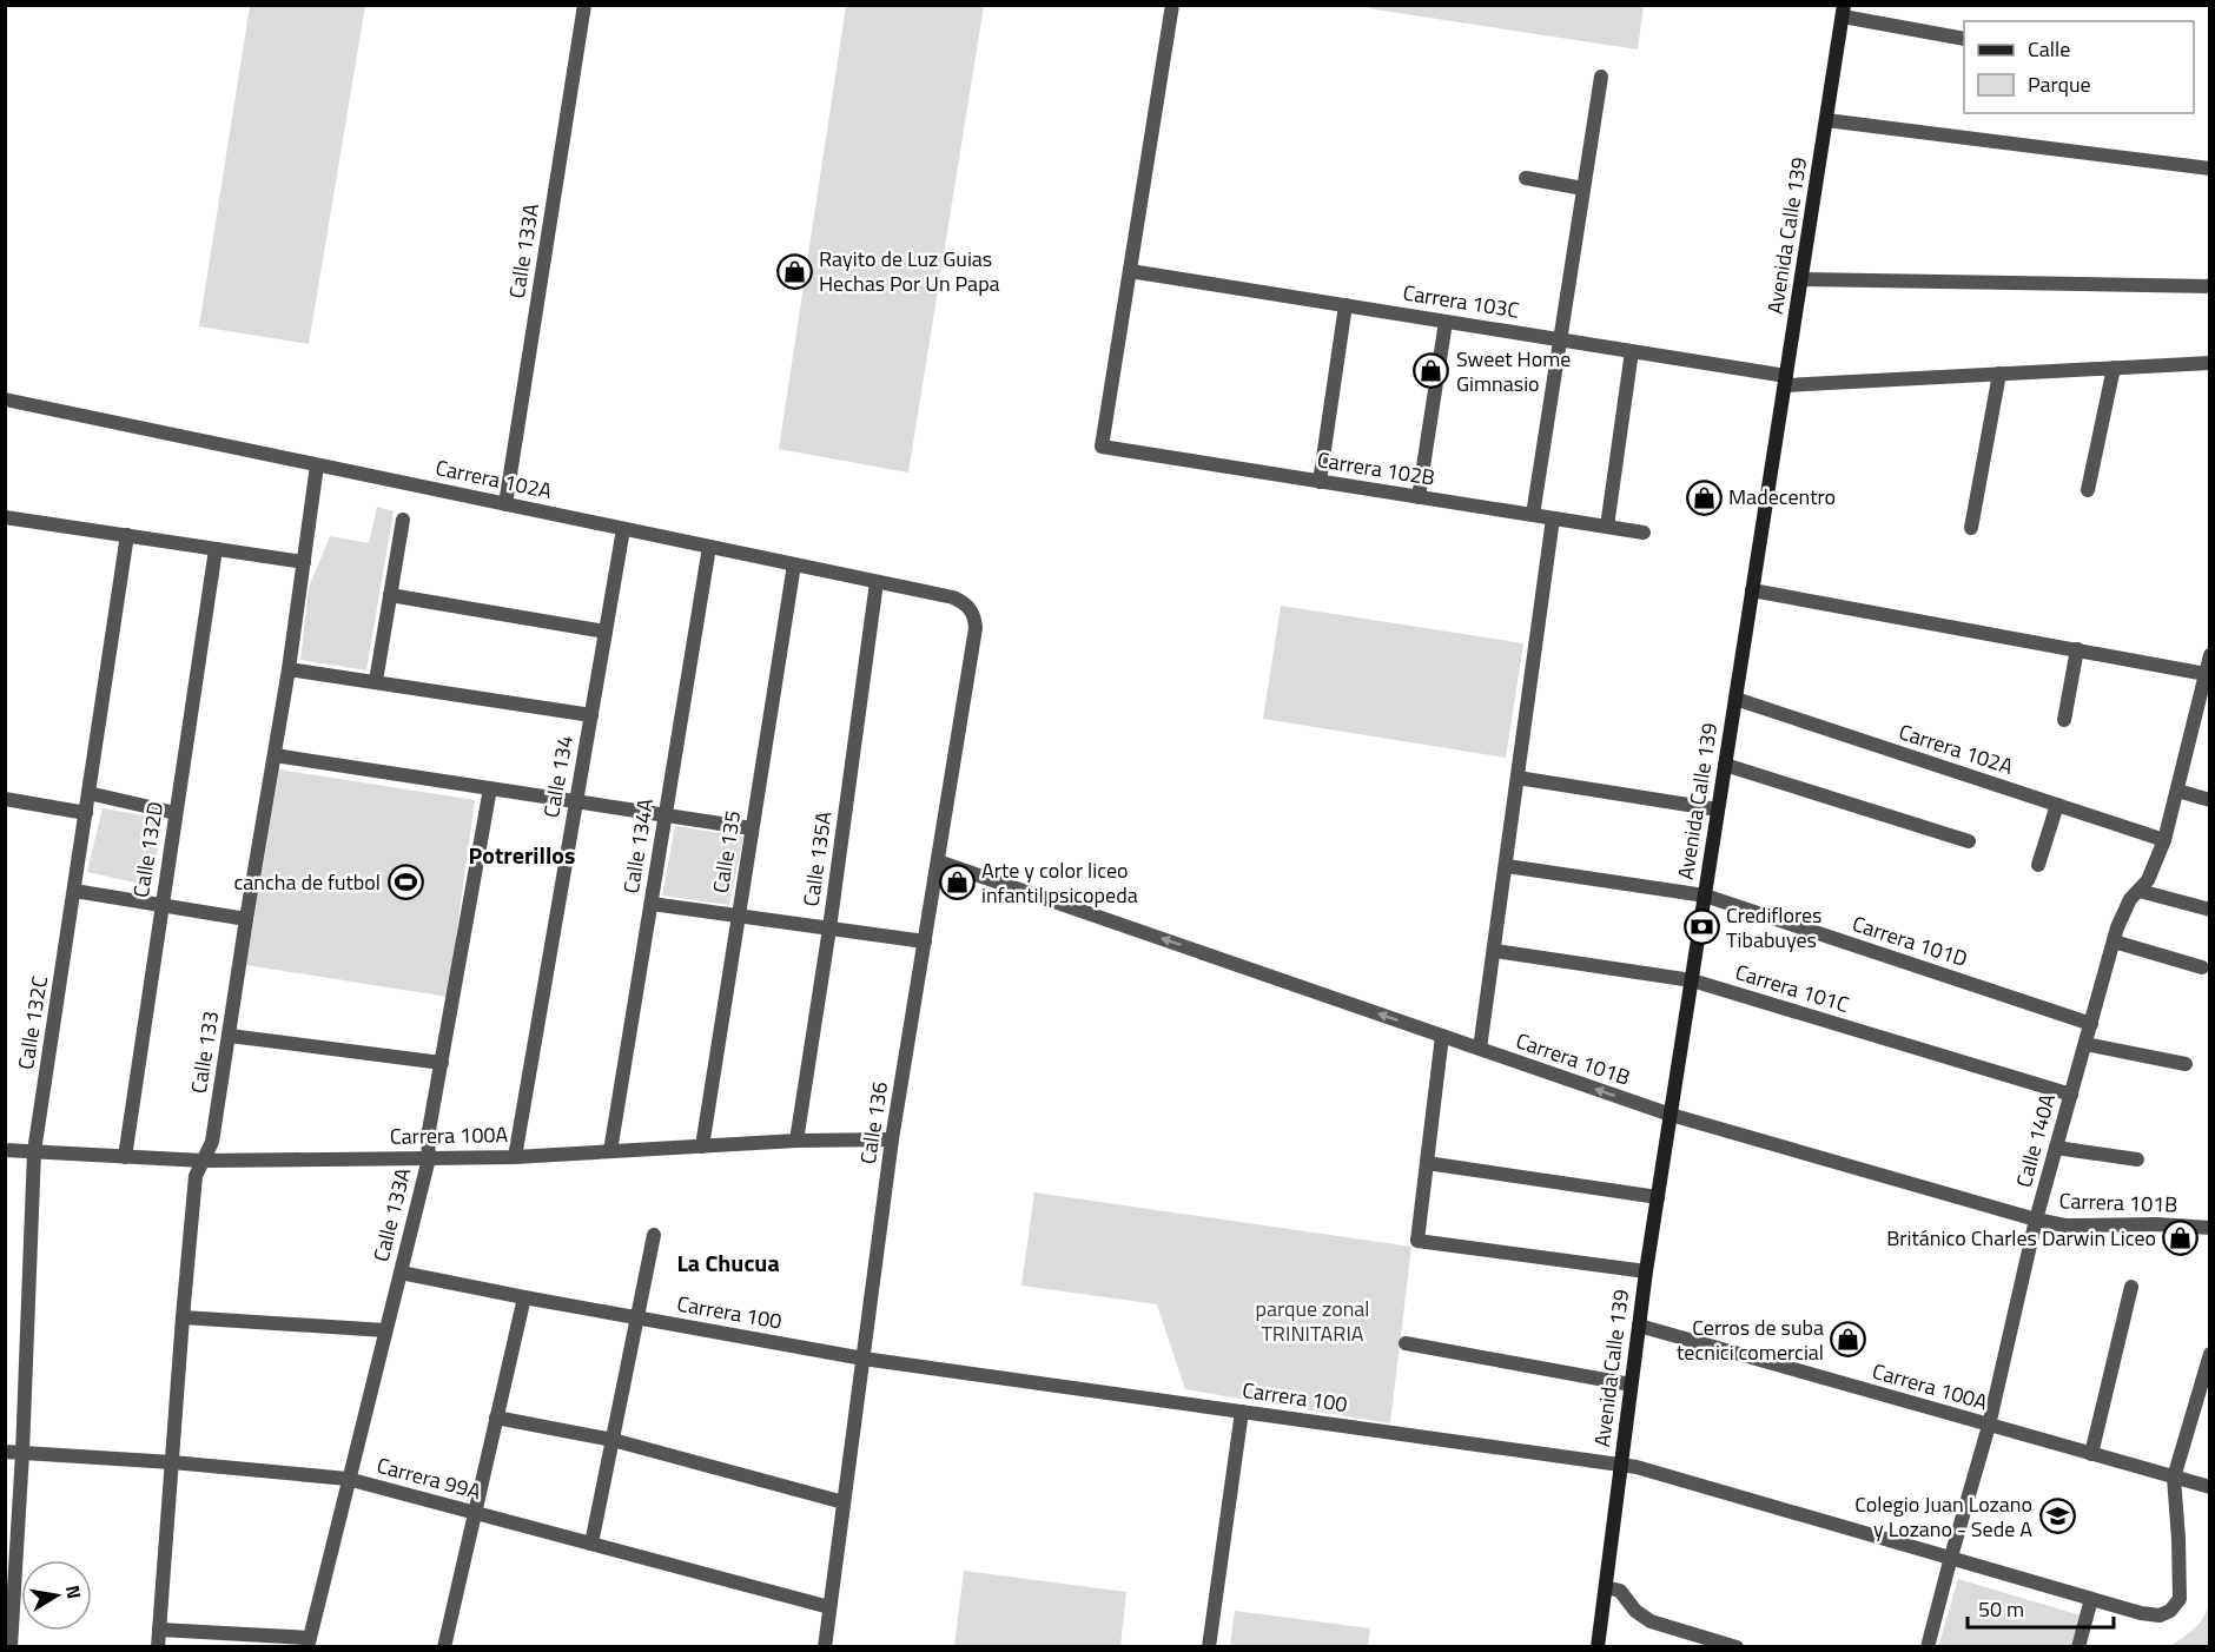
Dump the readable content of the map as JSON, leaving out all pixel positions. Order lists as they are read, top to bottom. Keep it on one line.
{"streets":{"main road":["Avenida Calle 139"],"street":["Calle 133A","Carrera 103C","Carrera 102B","Carrera 102A","Calle 134","Calle 134A","Calle 132D","Calle 135","Calle 135A","Carrera 101D","Carrera 101C","Calle 132C","Calle 133","Carrera 101B","Calle 136","Carrera 100A","Calle 140A","Carrera 100","Carrera 99A"]},"crossings":[["Avenida Calle 139","Carrera 103C"],["Avenida Calle 139","Carrera 102A"],["Avenida Calle 139","Carrera 101D"],["Avenida Calle 139","Carrera 101C"],["Avenida Calle 139","Carrera 101B"],["Avenida Calle 139","Carrera 100A"],["Avenida Calle 139","Carrera 100"],["Calle 133A","Carrera 102A"],["Calle 133A","Carrera 100A"],["Calle 133A","Carrera 100"],["Calle 133A","Carrera 99A"],["Carrera 103C","Carrera 102B"],["Carrera 102A","Calle 134"],["Carrera 102A","Calle 134A"],["Carrera 102A","Calle 135"],["Carrera 102A","Calle 135A"],["Carrera 102A","Calle 133"],["Carrera 102A","Calle 136"],["Carrera 102A","Calle 140A"],["Calle 134","Carrera 100A"],["Calle 134A","Carrera 100A"],["Calle 132D","Carrera 100A"],["Calle 135","Carrera 100A"],["Calle 135A","Carrera 100A"],["Carrera 101D","Calle 140A"],["Carrera 101C","Calle 140A"],["Calle 132C","Carrera 100A"],["Calle 132C","Carrera 99A"],["Calle 133","Carrera 100A"],["Calle 133","Carrera 99A"],["Carrera 101B","Calle 136"],["Carrera 101B","Calle 140A"],["Calle 136","Carrera 100A"],["Calle 136","Carrera 100"],["Calle 136","Carrera 99A"],["Carrera 100A","Calle 140A"],["Carrera 100A","Carrera 100"],["Calle 140A","Carrera 100"]],"one_way":["Carrera 101B"],"districts":["Potrerillos","La Chucua"],"parks":["parque zonal TRINITARIA"],"places":{"shop":["Rayito de Luz Guias Hechas Por Un Papa","Sweet Home Gimnasio","Madecentro","Arte y color liceo infantil psicopeda","Británico Charles Darwin Liceo","Cerros de suba tecnici comercial"],"sports":["cancha de futbol"],"bank":["Crediflores Tibabuyes"],"school or university":["Colegio Juan Lozano y Lozano - Sede A"]},"legend":["Calle","Parque"],"scale_bar":"50 m","north":"right"}
